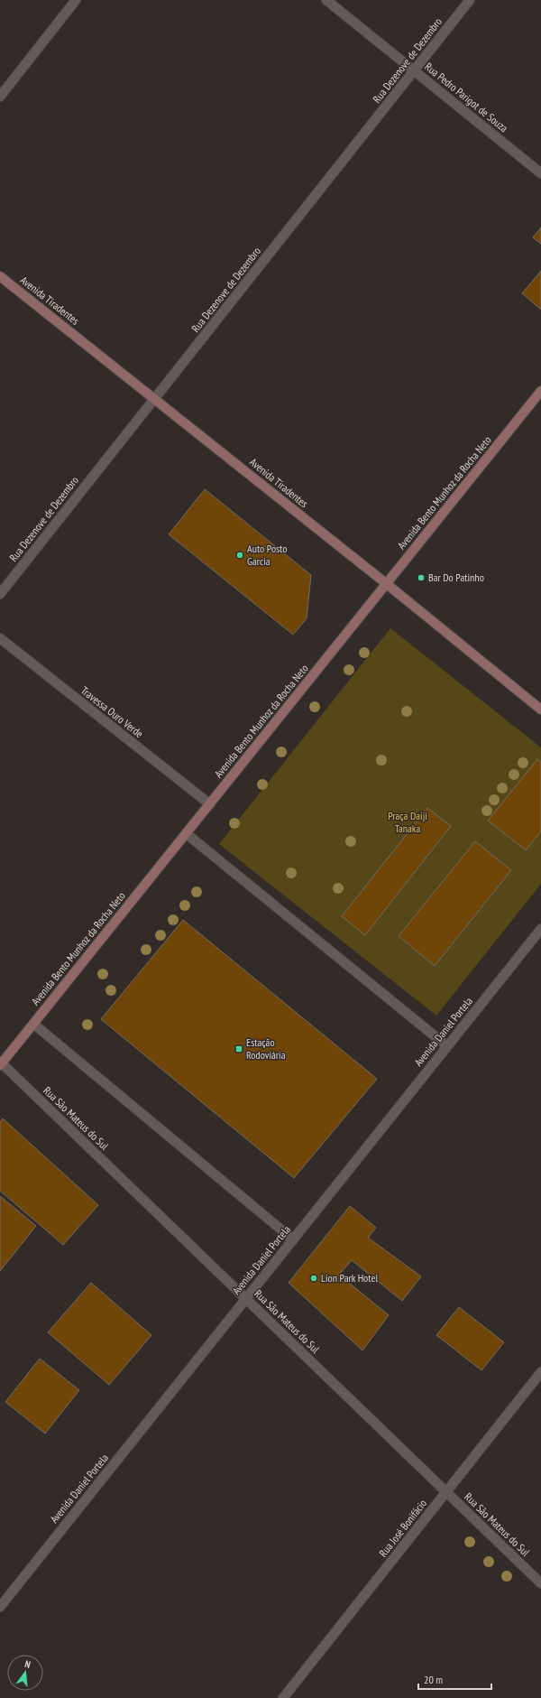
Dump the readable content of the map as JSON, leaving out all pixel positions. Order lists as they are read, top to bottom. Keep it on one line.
{"streets":{"main road":["Avenida Tiradentes","Avenida Bento Munhoz da Rocha Neto"],"street":["Rua Dezenove de Dezembro","Rua Pedro Parigot de Souza","Travessa Ouro Verde","Avenida Daniel Portela","Rua São Mateus do Sul","Rua José Bonifácio"]},"crossings":[["Rua Dezenove de Dezembro","Rua Pedro Parigot de Souza"],["Rua Dezenove de Dezembro","Avenida Tiradentes"],["Avenida Tiradentes","Avenida Bento Munhoz da Rocha Neto"],["Avenida Bento Munhoz da Rocha Neto","Travessa Ouro Verde"],["Avenida Bento Munhoz da Rocha Neto","Rua São Mateus do Sul"],["Avenida Daniel Portela","Rua São Mateus do Sul"],["Rua São Mateus do Sul","Rua José Bonifácio"]],"parks":["Praça Daiji Tanaka"],"places":{"other":["Auto Posto Garcia","Bar Do Patinho","Lion Park Hotel"],"transit":["Estação Rodoviária"]},"scale_bar":"20 m","north":"top"}
